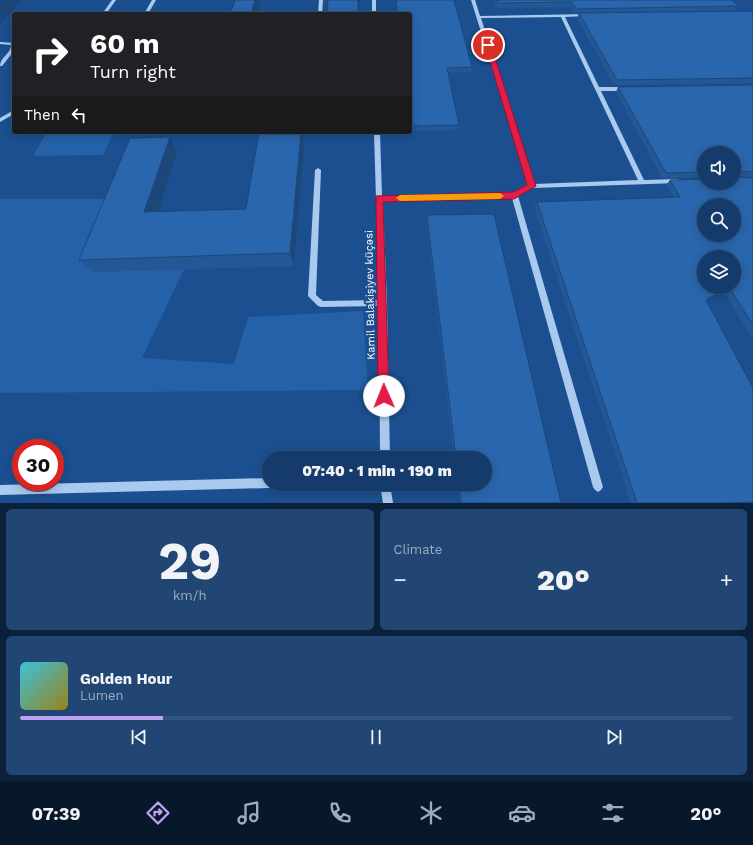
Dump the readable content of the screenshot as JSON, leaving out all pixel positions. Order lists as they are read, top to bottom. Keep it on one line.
{"streets":{"street":["Kamil Balakişiyev küçəsi"]},"page":{"turn":["60 m","Turn right"],"then":"Then","limit":"30","trip":"07:40 · 1 min · 190 m","tile":[["29","km/h"],"Climate"],"heat":["−","20°","+"],"song":["Golden Hour","Lumen"],"tabs":["07:39","20°"]}}
